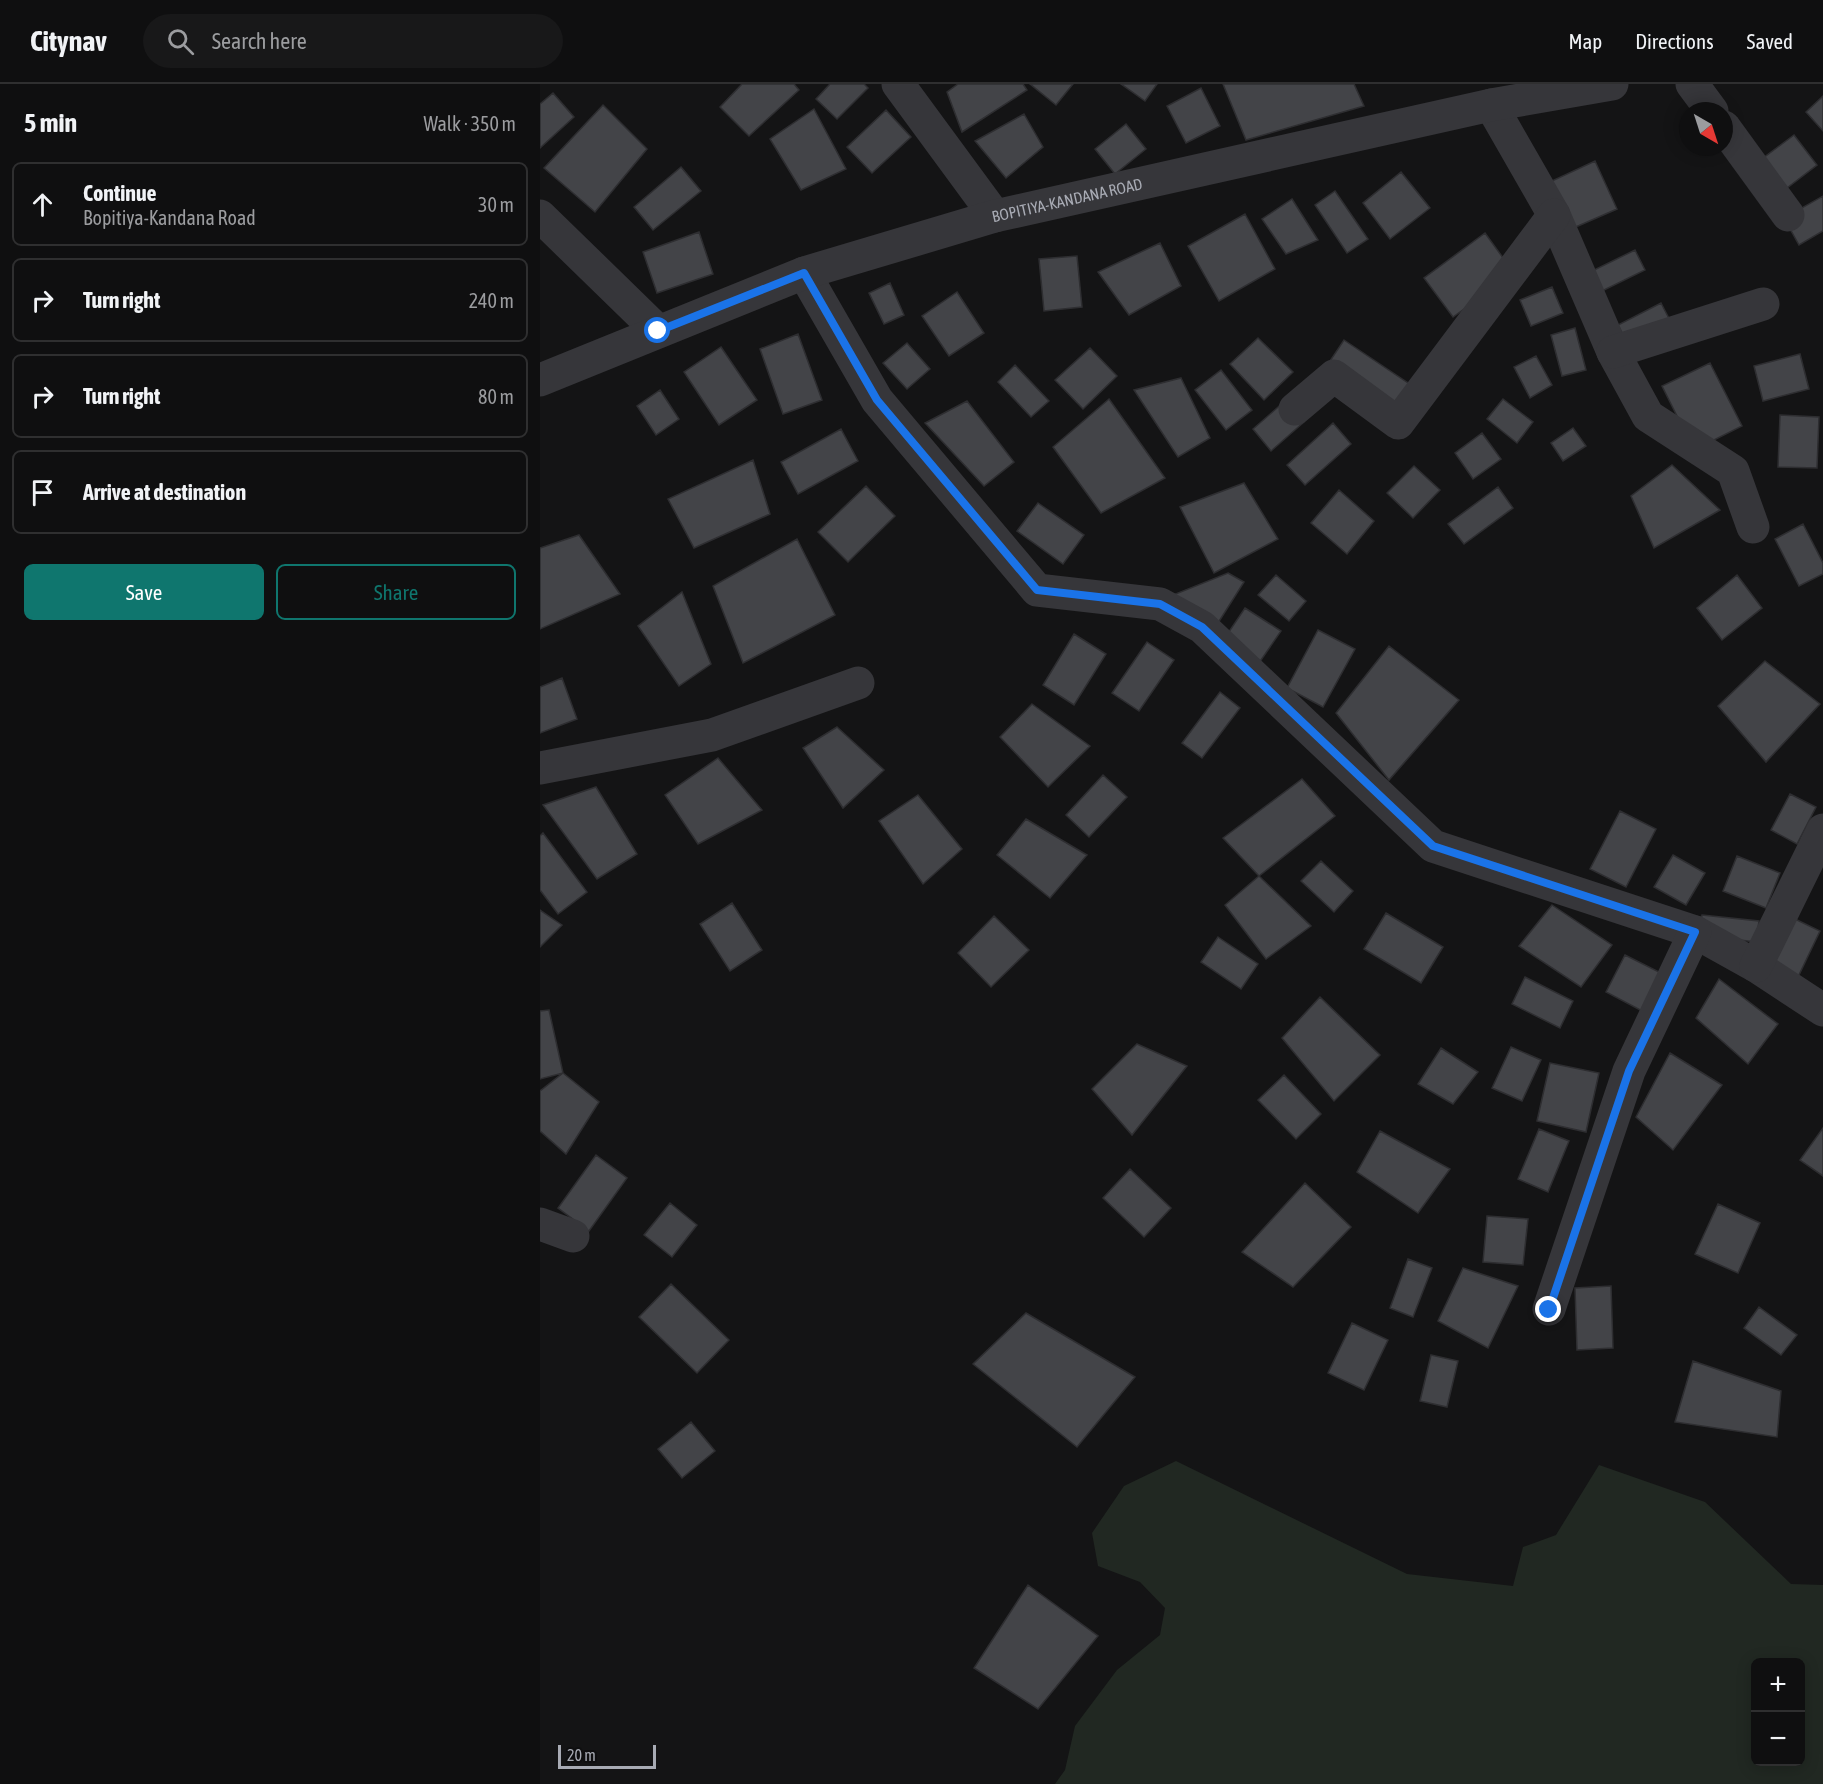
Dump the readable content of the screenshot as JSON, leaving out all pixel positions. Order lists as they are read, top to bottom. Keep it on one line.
{"streets":{"street":["BOPITIYA-KANDANA ROAD"]},"scale_bar":"20 m","north":"bottom right","page":{"header":"Citynav","search":"Search here","nav":["Map","Directions","Saved"],"heading":["5 min","Walk · 350 m"],"list":[["Continue","Bopitiya-Kandana Road","30 m"],["Turn right","240 m"],["Turn right","80 m"],"Arrive at destination"],"buttons":["Save","Share"],"map_buttons":["+","−"],"scale":"20 m"}}
